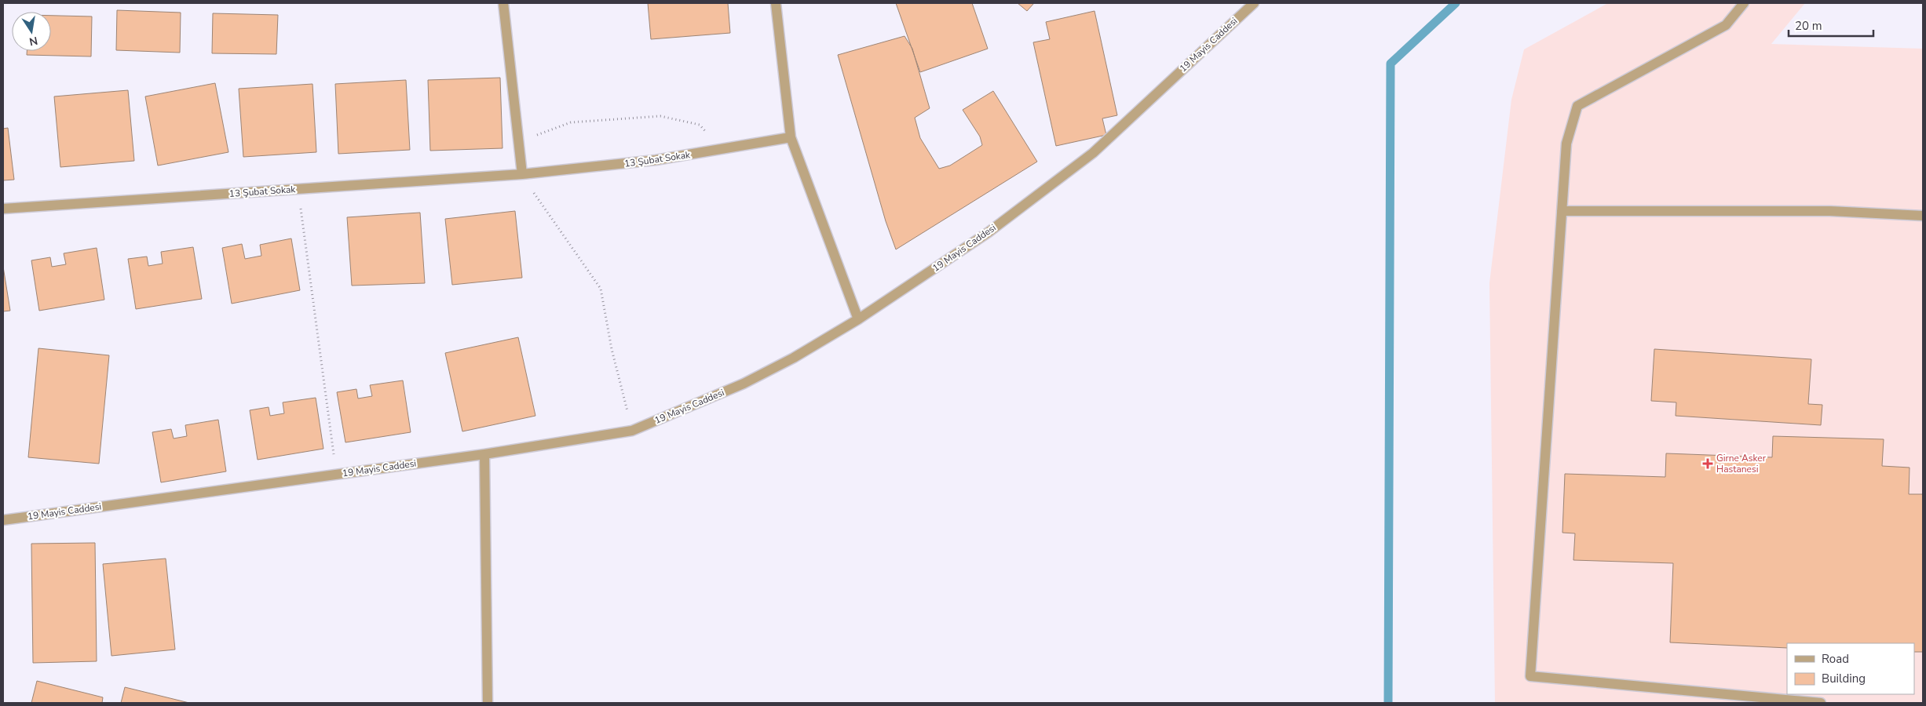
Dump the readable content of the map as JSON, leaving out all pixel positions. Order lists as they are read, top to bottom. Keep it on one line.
{"streets":{"street":["19 Mayis Caddesi","13 Şubat Sokak"]},"places":{"health":["Girne Asker Hastanesi"]},"legend":["Road","Building"],"scale_bar":"20 m","north":"bottom"}
